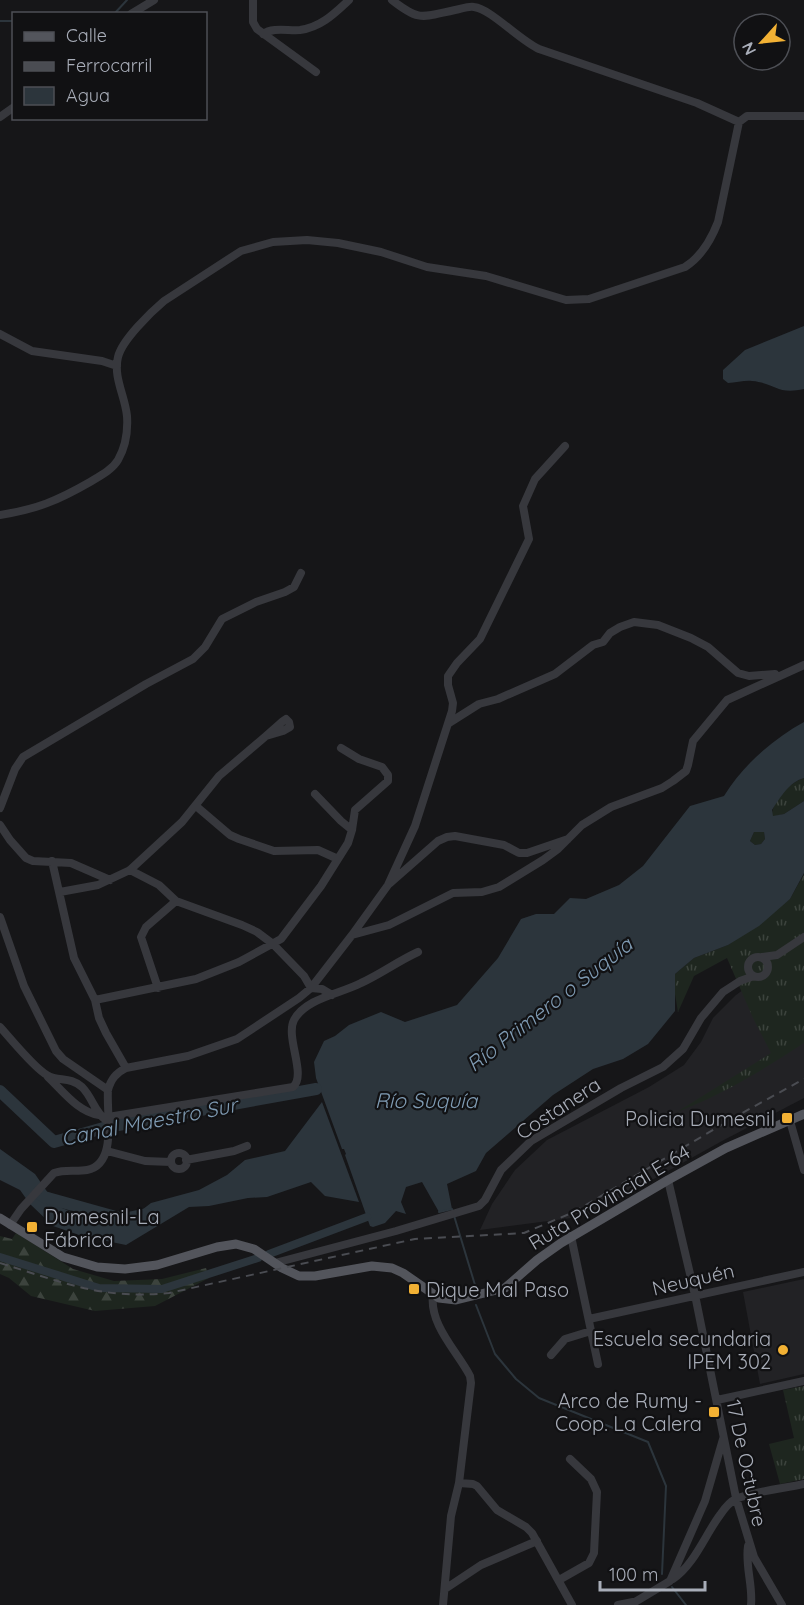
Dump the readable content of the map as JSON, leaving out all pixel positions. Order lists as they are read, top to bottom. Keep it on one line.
{"streets":{"main road":["Ruta Provincial E-64"],"street":["Costanera","Neuquén","17 De Octubre"]},"crossings":[["Costanera","Ruta Provincial E-64"],["Ruta Provincial E-64","17 De Octubre"],["Neuquén","17 De Octubre"]],"water":["Río Primero o Suquía","Río Suquía","Canal Maestro Sur"],"places":{"transit":["Policia Dumesnil","Dumesnil-La Fábrica","Dique Mal Paso","Arco de Rumy - Coop. La Calera"],"other":["Escuela secundaria IPEM 302"]},"legend":["Calle","Ferrocarril","Agua"],"scale_bar":"100 m","north":"bottom left"}
